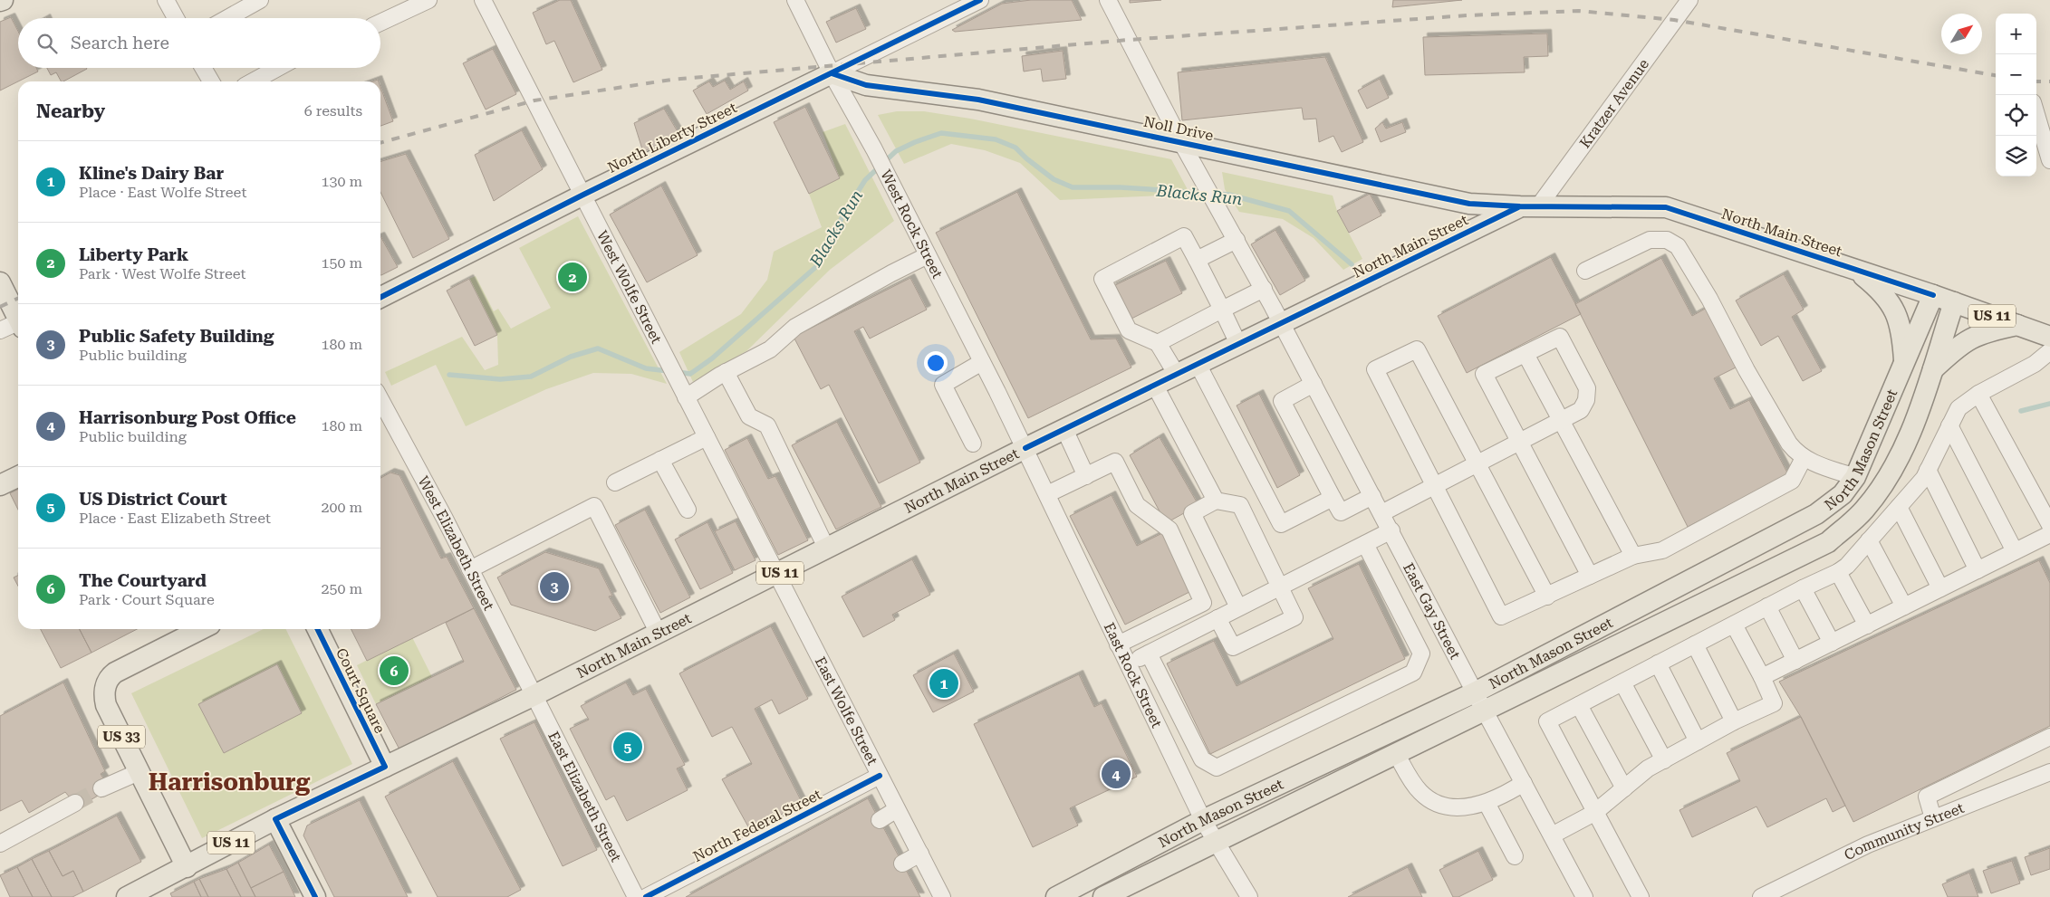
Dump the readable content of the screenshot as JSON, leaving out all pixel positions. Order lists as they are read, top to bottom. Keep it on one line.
{"streets":{"main road":["Noll Drive","North Liberty Street","North Main Street","US 11","North Mason Street","Court Square","US 33"],"street":["Kratzer Avenue","West Rock Street","West Wolfe Street","West Elizabeth Street","East Gay Street","East Rock Street","East Wolfe Street","East Elizabeth Street","North Federal Street","Community Street"]},"crossings":[["Kratzer Avenue","Noll Drive"],["Kratzer Avenue","North Main Street"],["Noll Drive","North Liberty Street"],["Noll Drive","West Rock Street"],["Noll Drive","North Main Street"],["Noll Drive","East Gay Street"],["North Liberty Street","West Rock Street"],["North Liberty Street","West Wolfe Street"],["West Rock Street","North Main Street"],["West Rock Street","East Rock Street"],["North Main Street","West Wolfe Street"],["North Main Street","US 11"],["North Main Street","North Mason Street"],["North Main Street","West Elizabeth Street"],["North Main Street","East Gay Street"],["North Main Street","East Rock Street"],["North Main Street","Court Square"],["North Main Street","East Wolfe Street"],["North Main Street","East Elizabeth Street"],["West Wolfe Street","East Wolfe Street"],["US 11","US 33"],["North Mason Street","East Gay Street"],["North Mason Street","East Rock Street"],["West Elizabeth Street","East Elizabeth Street"],["East Wolfe Street","North Federal Street"]],"districts":["Harrisonburg"],"water":["Blacks Run"],"north":"top right","page":{"map_buttons":["+","−"],"search":"Search here","heading":["Nearby","6 results"],"list":[{"mark":"1","name":"Kline's Dairy Bar","note":"Place · East Wolfe Street","value":"130 m"},{"mark":"2","name":"Liberty Park","note":"Park · West Wolfe Street","value":"150 m"},{"mark":"3","name":"Public Safety Building","note":"Public building","value":"180 m"},{"mark":"4","name":"Harrisonburg Post Office","note":"Public building","value":"180 m"},{"mark":"5","name":"US District Court","note":"Place · East Elizabeth Street","value":"200 m"},{"mark":"6","name":"The Courtyard","note":"Park · Court Square","value":"250 m"}],"pins":["2","3","6","1","5","4"]}}
